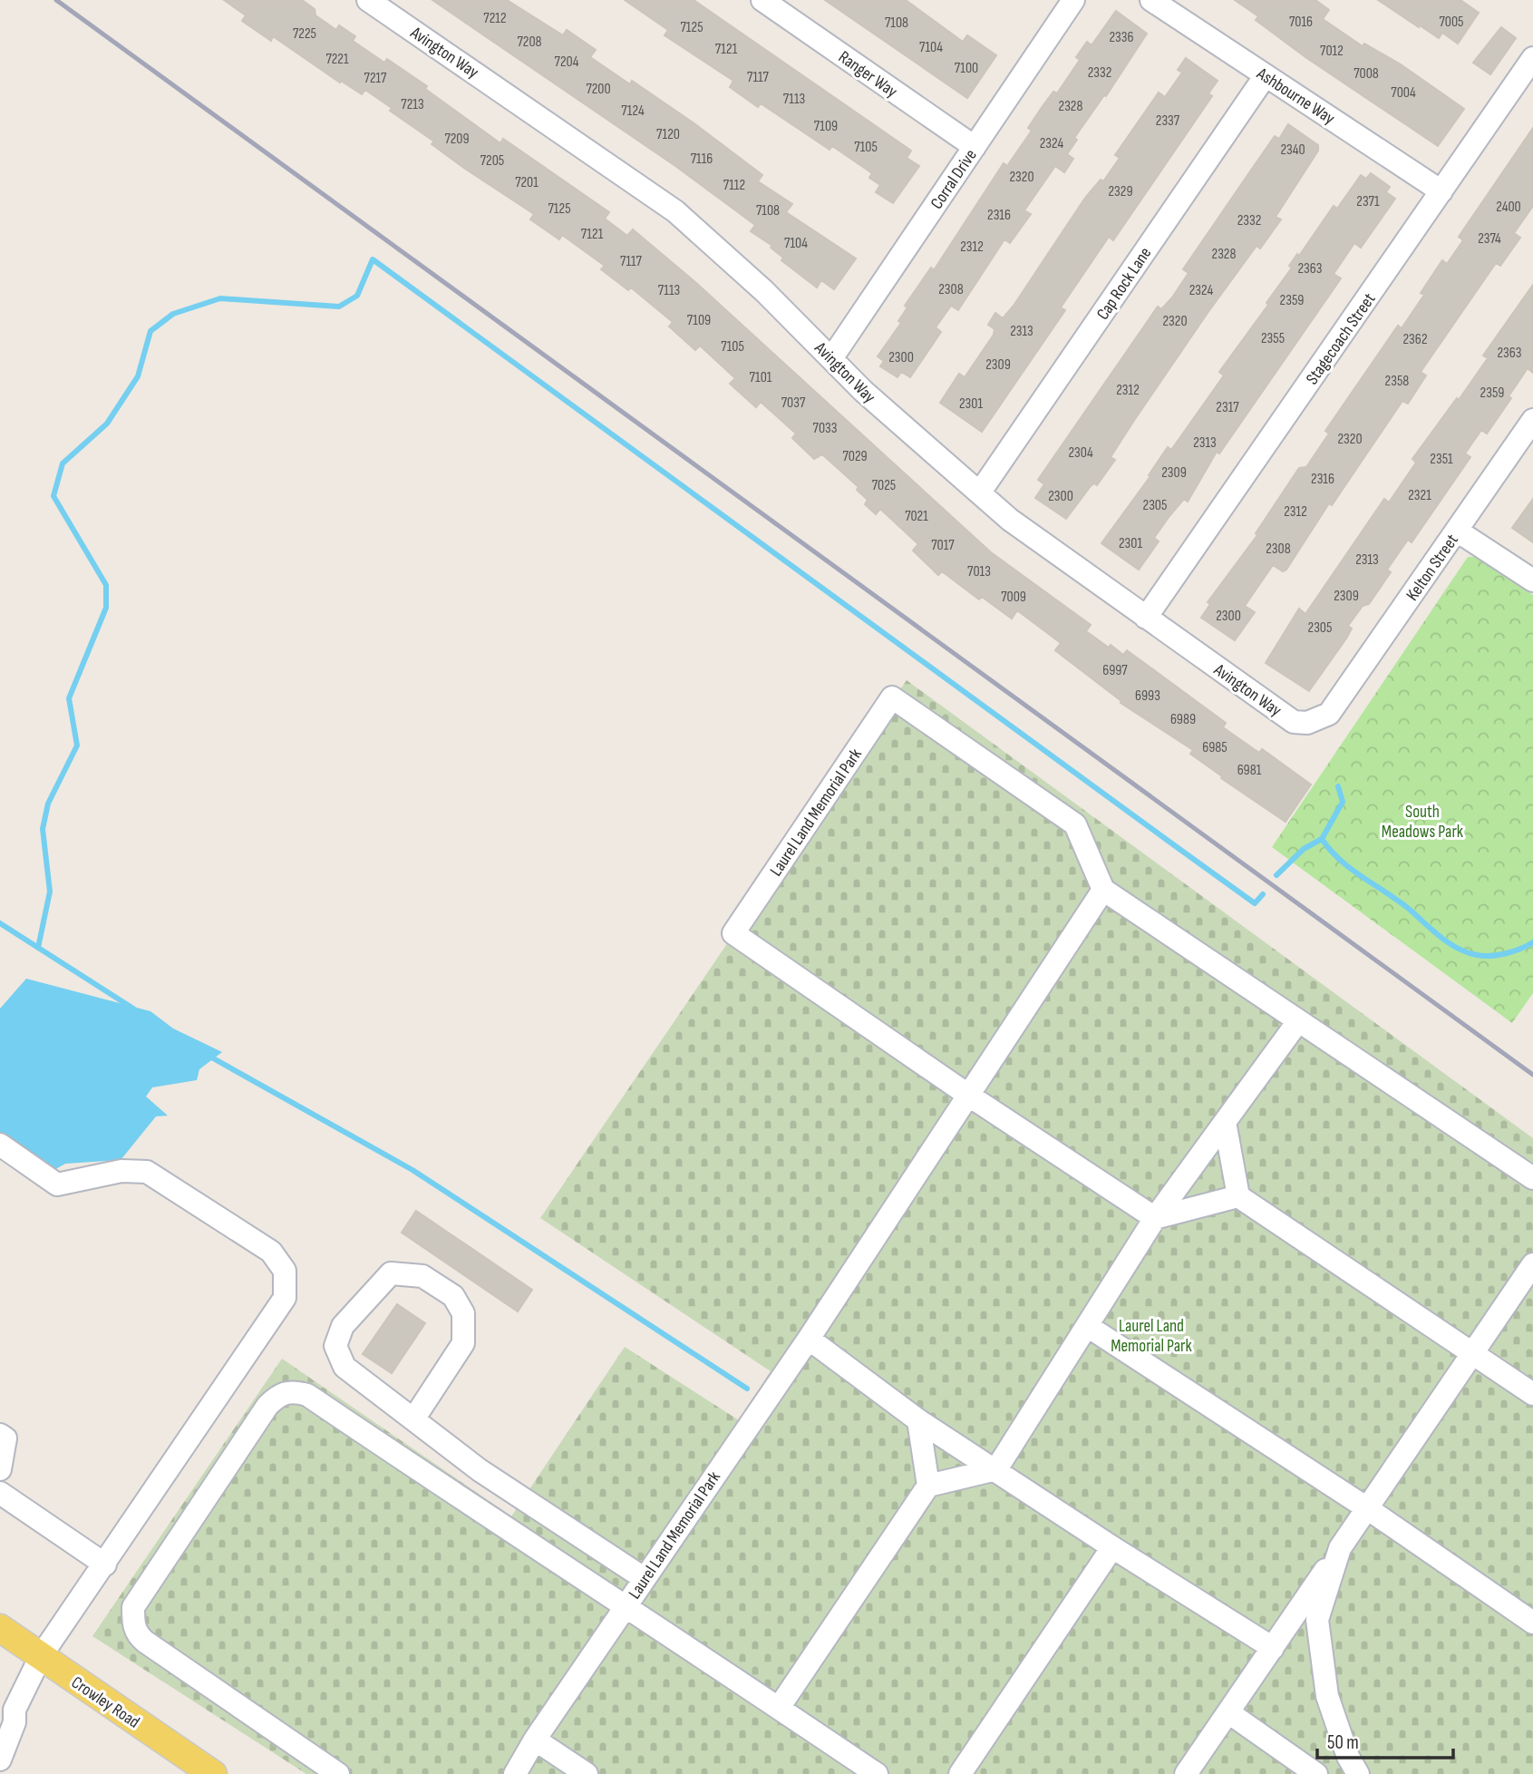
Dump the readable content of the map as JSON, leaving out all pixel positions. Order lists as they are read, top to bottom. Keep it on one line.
{"streets":{"main road":["Crowley Road"],"street":["Avington Way","Ranger Way","Ashbourne Way","Corral Drive","Cap Rock Lane","Stagecoach Street","Kelton Street","Laurel Land Memorial Park"]},"crossings":[["Avington Way","Corral Drive"],["Avington Way","Cap Rock Lane"],["Avington Way","Stagecoach Street"],["Avington Way","Kelton Street"],["Ranger Way","Corral Drive"],["Ashbourne Way","Cap Rock Lane"],["Ashbourne Way","Stagecoach Street"]],"parks":["South Meadows Park","Laurel Land Memorial Park"],"house_numbers":["7212","7016","7005","7108","7125","7225","2336","7208","7104","7121","7012","7221","7204","7100","2332","7008","7117","7217","7200","7004","7113","7213","2328","7124","2337","7109","7120","7209","2324","7105","2340","7116","7205","2320","7201","7112","2329","2371","2400","7125","7108","2316","2332","7121","2374","7104","2312","2328","7117","2363","2308","7113","2324","2359","7109","2320","2313","2355","2362","7105","2363","2300","2309","7101","2358","2312","2359","7037","2301","2317","7033","2320","2313","2304","7029","2351","2309","2316","7025","2321","2300","2305","2312","7021","2301","7017","2308","2313","7013","2309","7009","2300","2305","6997","6993","6989","6985","6981"],"scale_bar":"50 m"}
